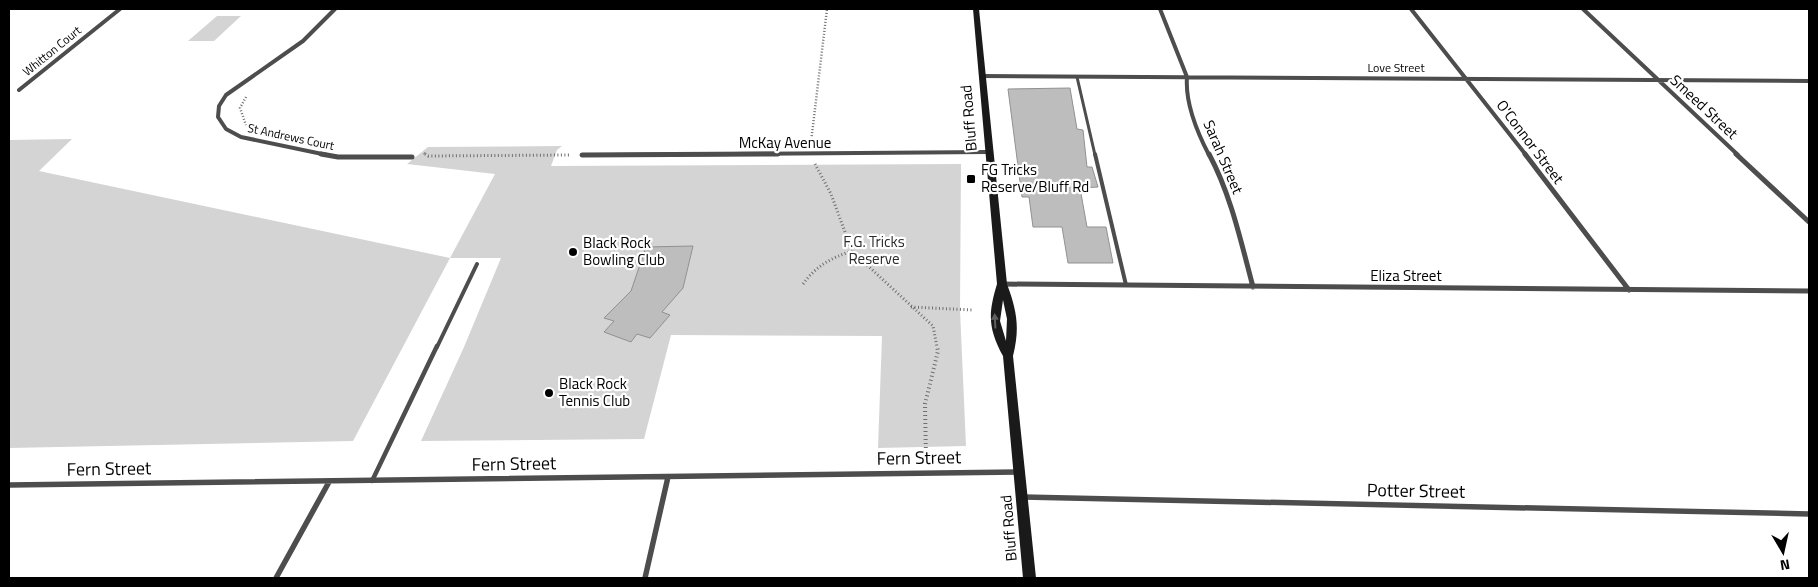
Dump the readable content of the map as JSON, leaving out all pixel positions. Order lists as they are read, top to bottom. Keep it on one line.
{"streets":{"main road":["Bluff Road"],"street":["Whitton Court","Love Street","Smeed Street","St Andrews Court","O'Connor Street","McKay Avenue","Sarah Street","Eliza Street","Fern Street","Potter Street"]},"crossings":[["Love Street","Smeed Street"],["Love Street","Bluff Road"],["Love Street","O'Connor Street"],["Love Street","Sarah Street"],["Bluff Road","McKay Avenue"],["Bluff Road","Eliza Street"],["Bluff Road","Fern Street"],["Bluff Road","Potter Street"],["O'Connor Street","Eliza Street"],["Sarah Street","Eliza Street"]],"parks":["F.G. Tricks Reserve"],"places":{"transit":["FG Tricks Reserve/Bluff Rd"],"other":["Black Rock Bowling Club","Black Rock Tennis Club"]},"north":"bottom"}
